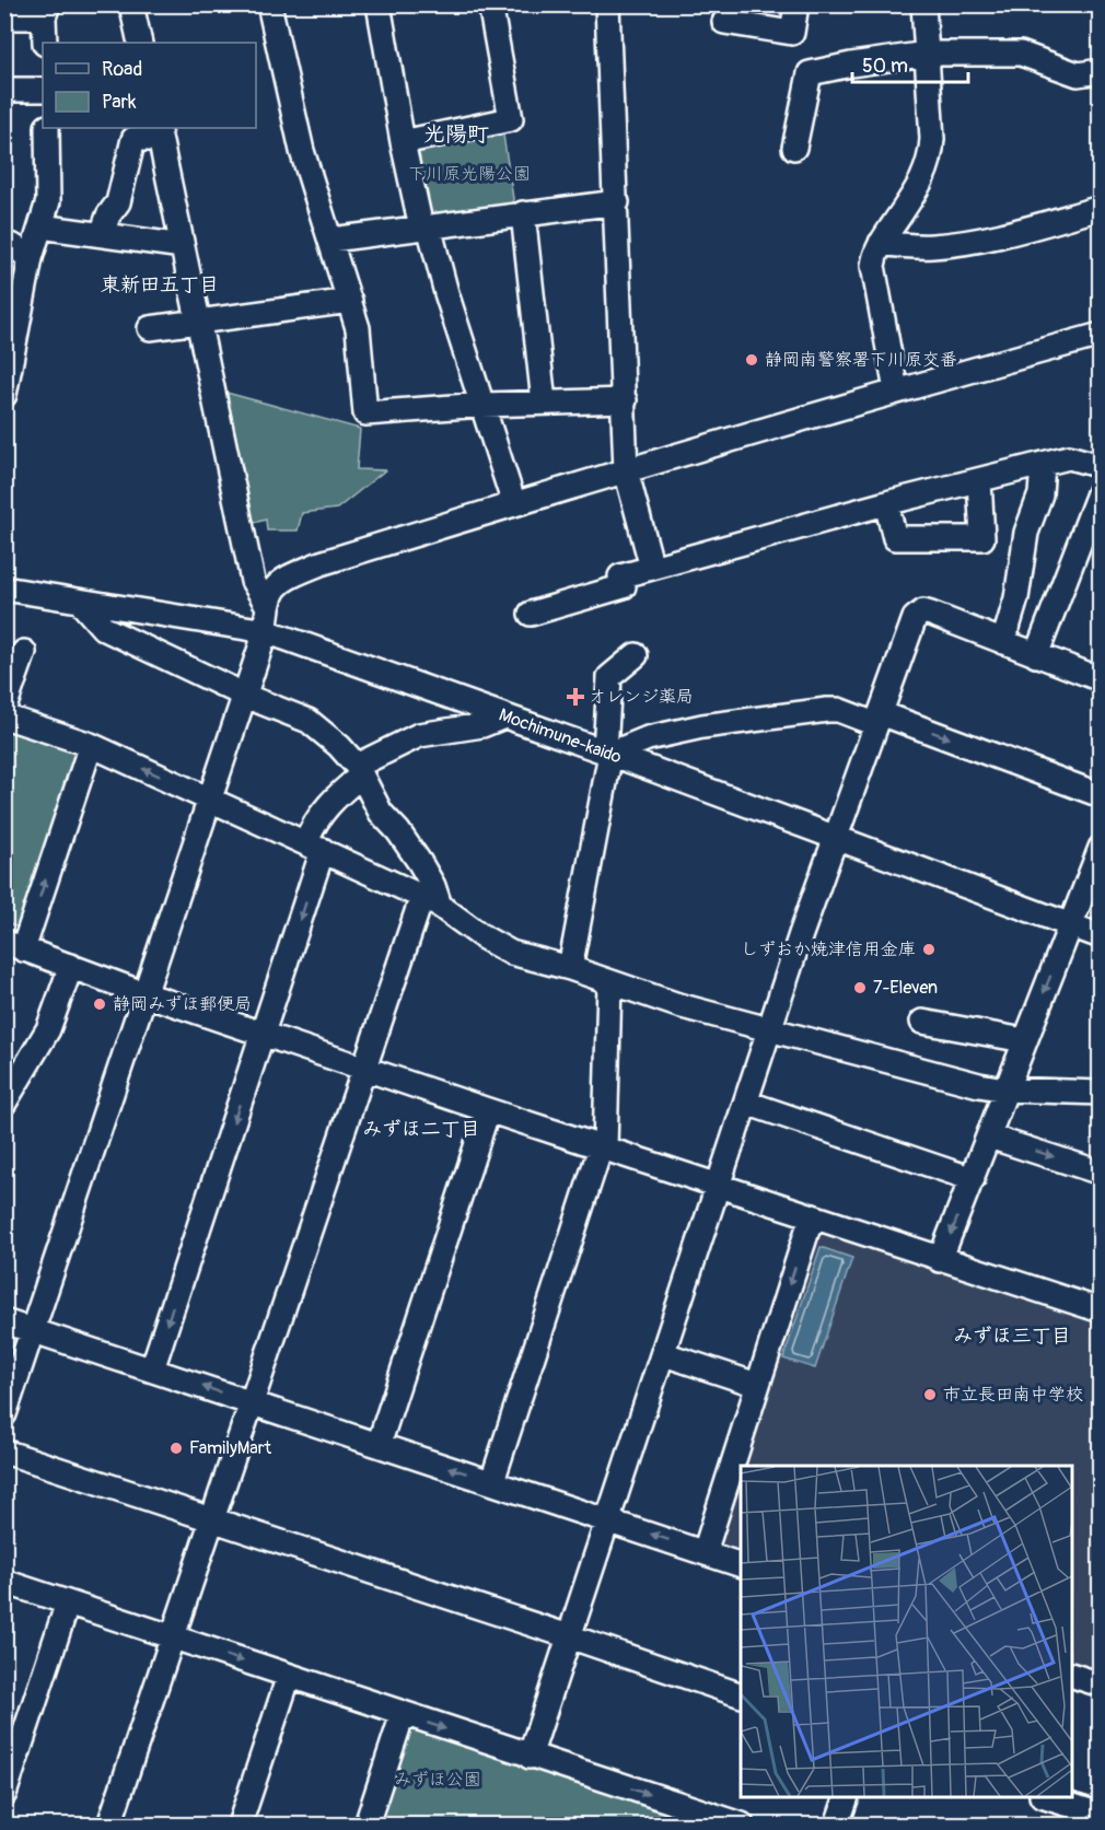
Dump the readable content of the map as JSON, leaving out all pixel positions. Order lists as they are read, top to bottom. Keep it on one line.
{"streets":{"street":["Mochimune-kaido"]},"districts":["光陽町","東新田五丁目","みずほ二丁目","みずほ三丁目"],"parks":["下川原光陽公園","みずほ公園"],"places":{"other":["静岡南警察署下川原交番","しずおか焼津信用金庫","7-Eleven","静岡みずほ郵便局","市立長田南中学校","FamilyMart"],"health":["オレンジ薬局"]},"legend":["Road","Park"],"scale_bar":"50 m"}
